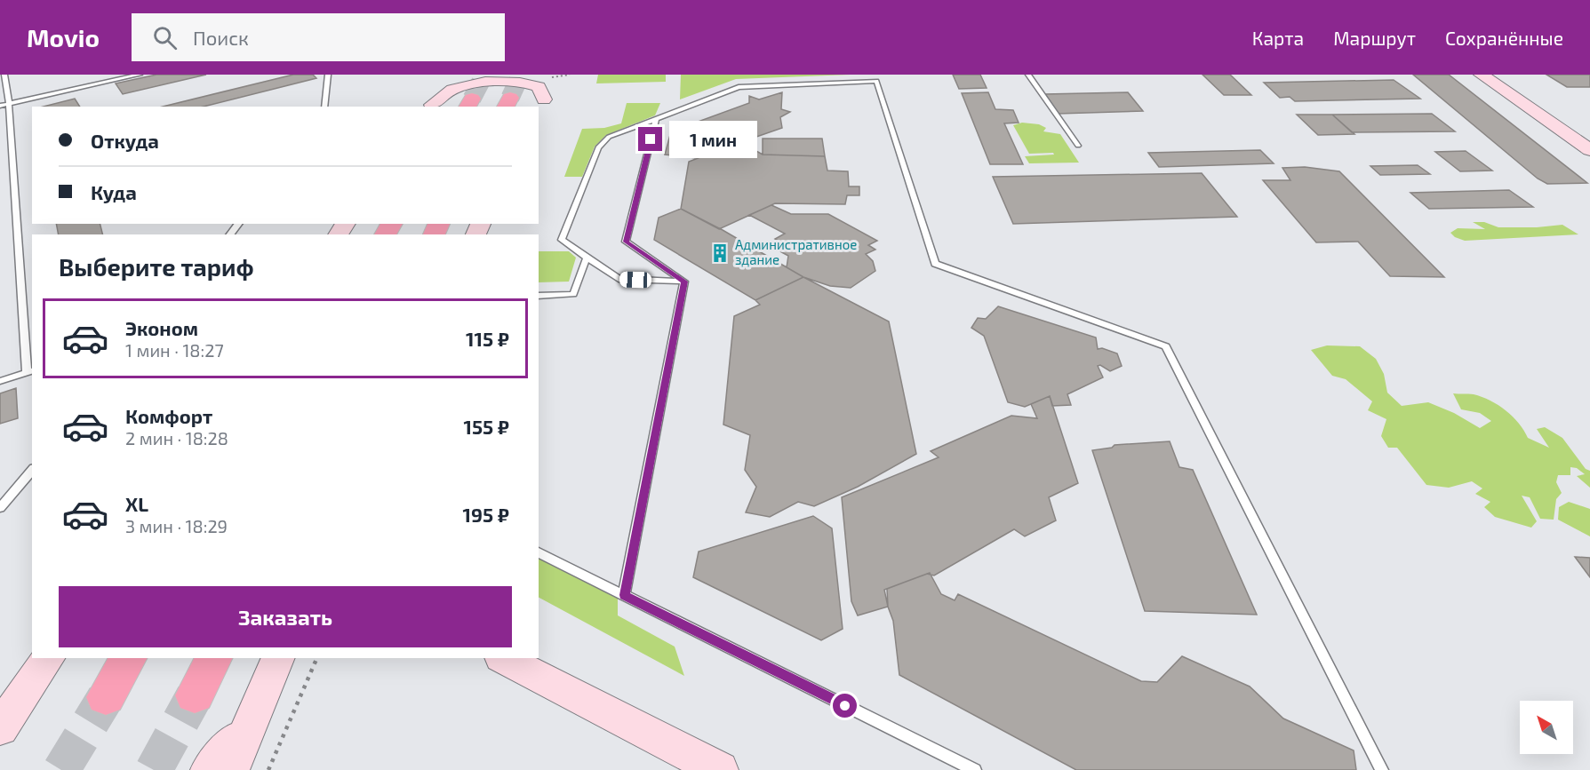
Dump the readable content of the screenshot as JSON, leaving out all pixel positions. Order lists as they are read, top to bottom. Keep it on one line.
{"places":{"building":["Административное здание"]},"north":"top left","page":{"header":"Movio","search":"Поиск","nav":["Карта","Маршрут","Сохранённые"],"banner":["Откуда","Куда"],"bubble":"1 мин","heading":"Выберите тариф","list":[{"name":"Эконом","note":"1 мин · 18:27","value":"115 ₽"},{"name":"Комфорт","note":"2 мин · 18:28","value":"155 ₽"},{"name":"XL","note":"3 мин · 18:29","value":"195 ₽"}],"buttons":"Заказать"}}
